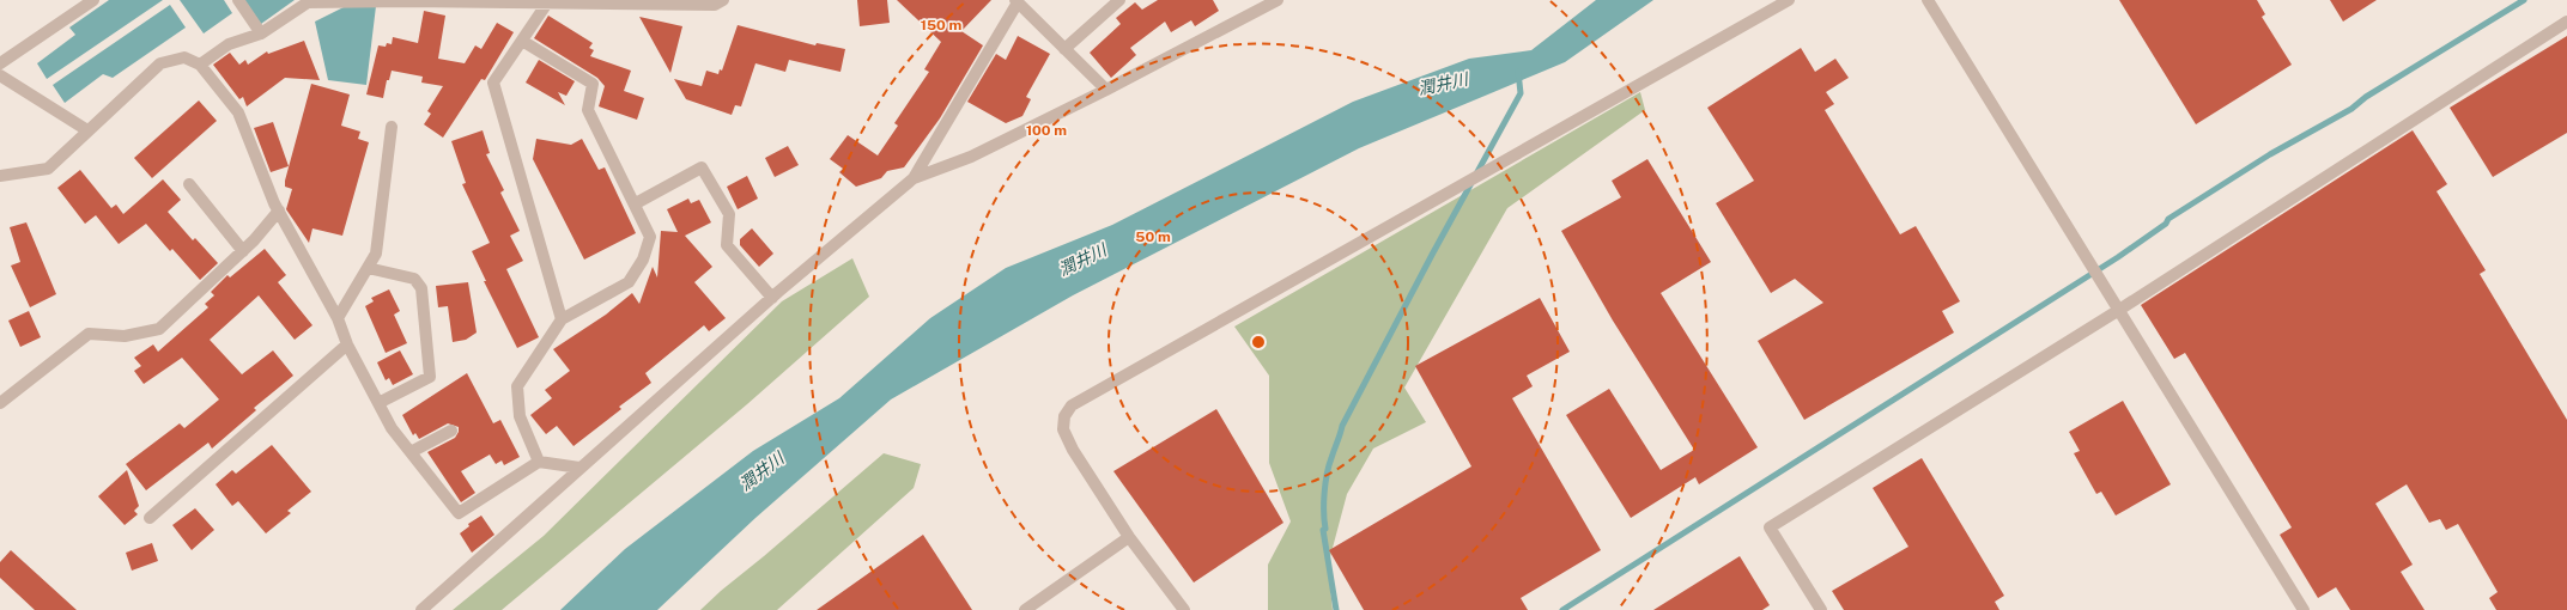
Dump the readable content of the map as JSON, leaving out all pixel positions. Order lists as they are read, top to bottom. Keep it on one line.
{"water":["潤井川"],"rings":["150 m","100 m","50 m"]}
